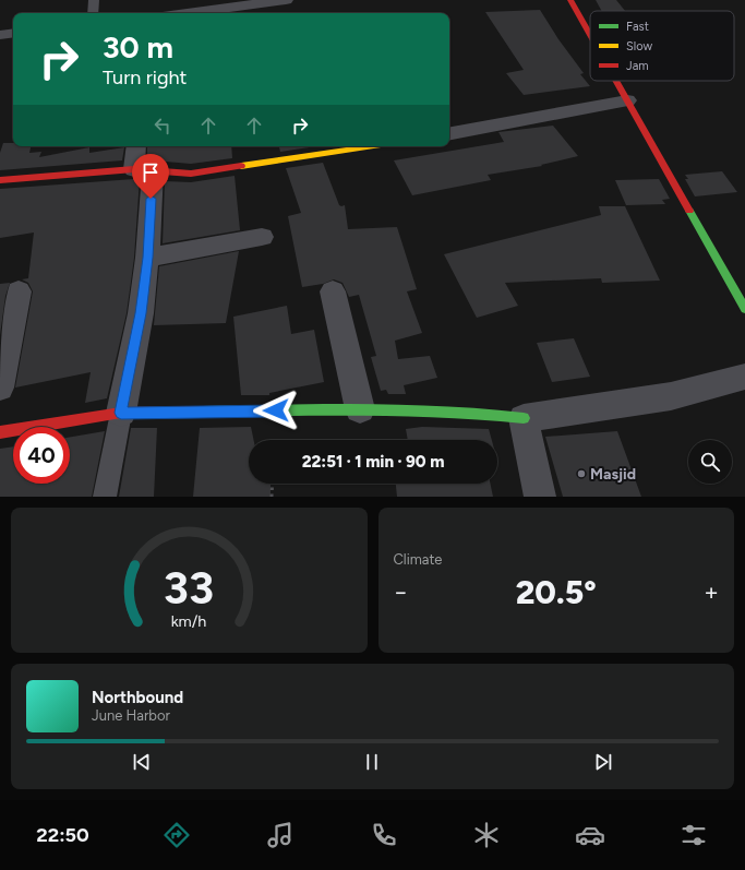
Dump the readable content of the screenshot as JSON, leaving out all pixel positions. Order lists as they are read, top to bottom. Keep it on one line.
{"places":["Masjid"],"legend":["Fast","Slow","Jam"],"page":{"turn":["30 m","Turn right"],"limit":"40","trip":"22:51 · 1 min · 90 m","tile":"Climate","heat":["−","20.5°","+"],"song":["Northbound","June Harbor"],"tabs":"22:50","gauge":["33","km/h"]}}
